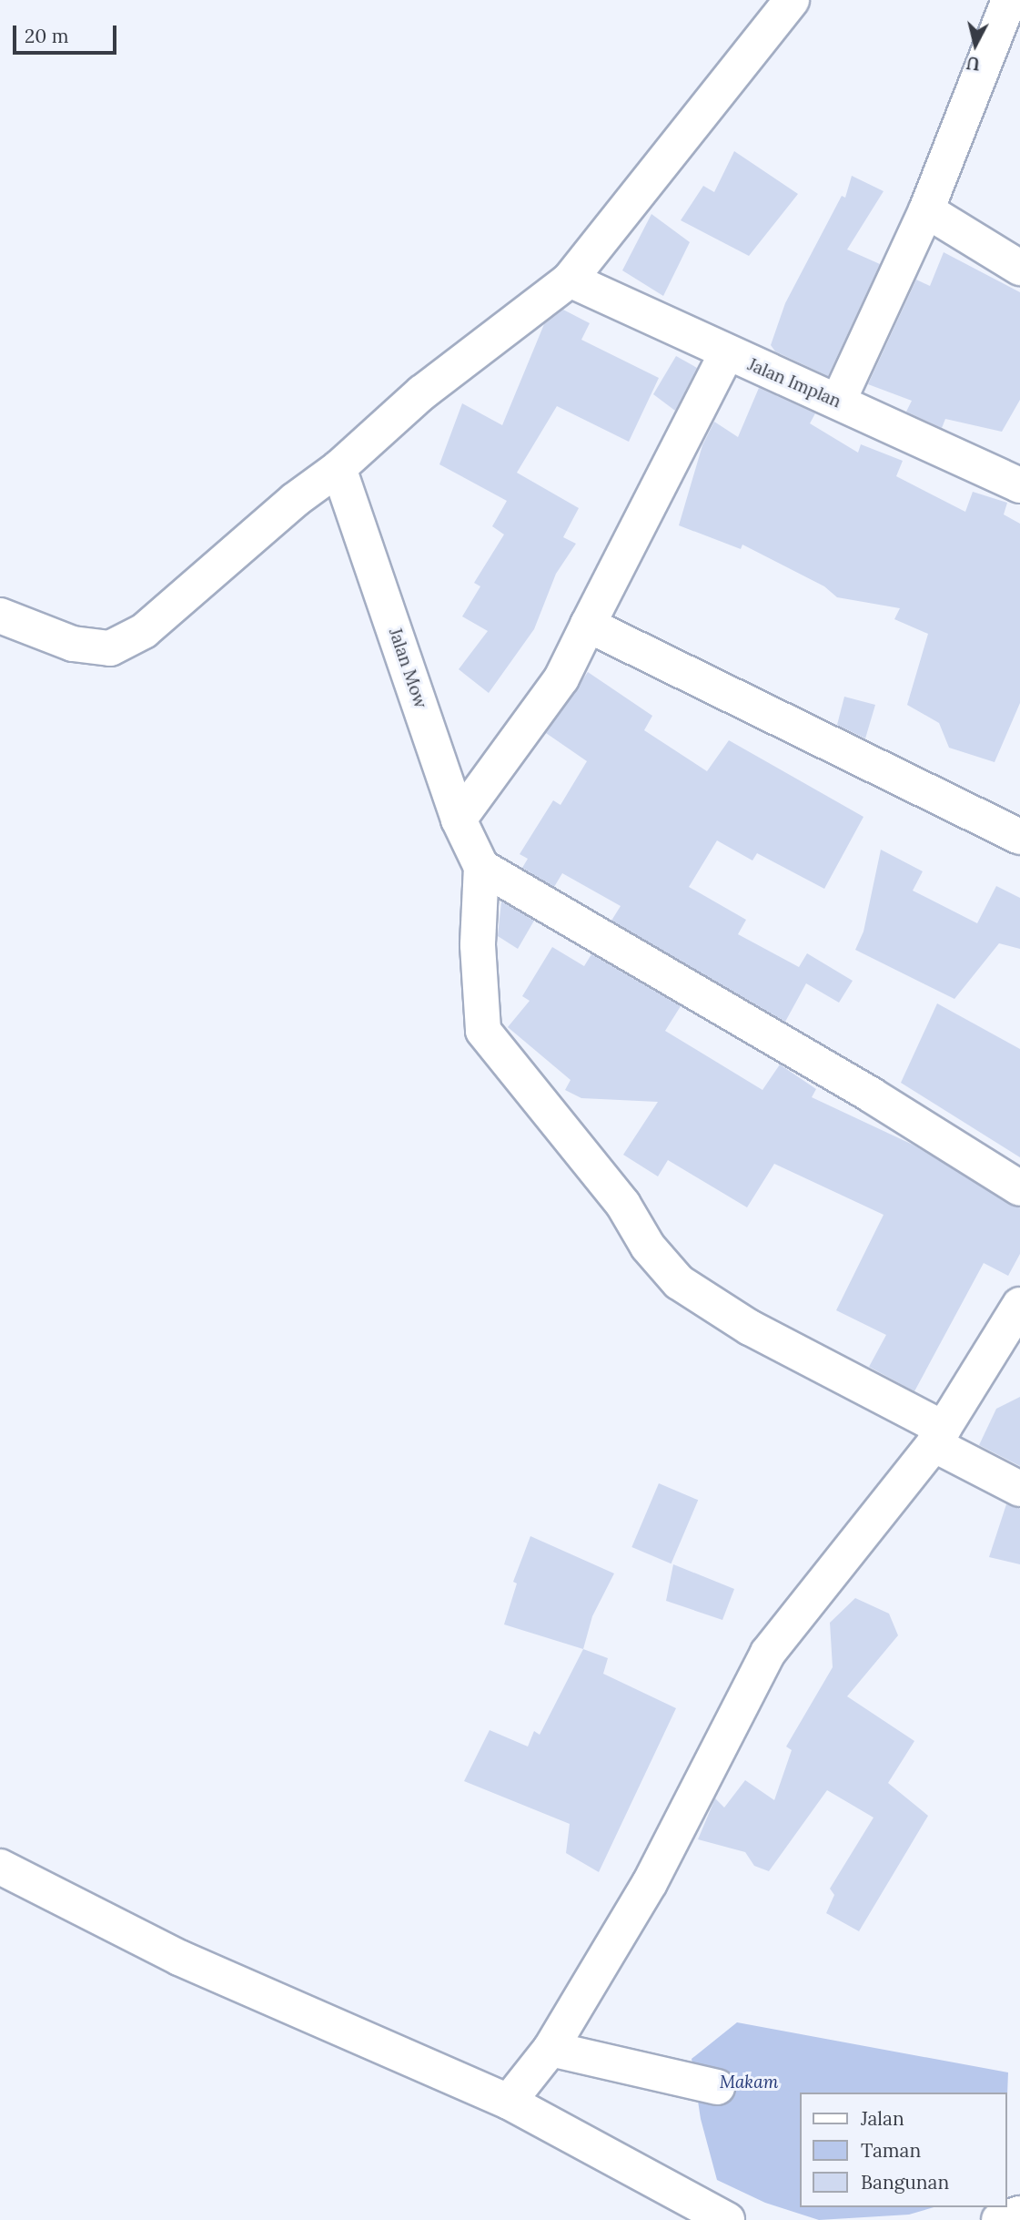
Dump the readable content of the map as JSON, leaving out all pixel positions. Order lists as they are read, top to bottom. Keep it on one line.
{"streets":{"street":["Jalan Implan","Jalan Mow"]},"parks":["Makam"],"legend":["Jalan","Taman","Bangunan"],"scale_bar":"20 m","north":"bottom"}
